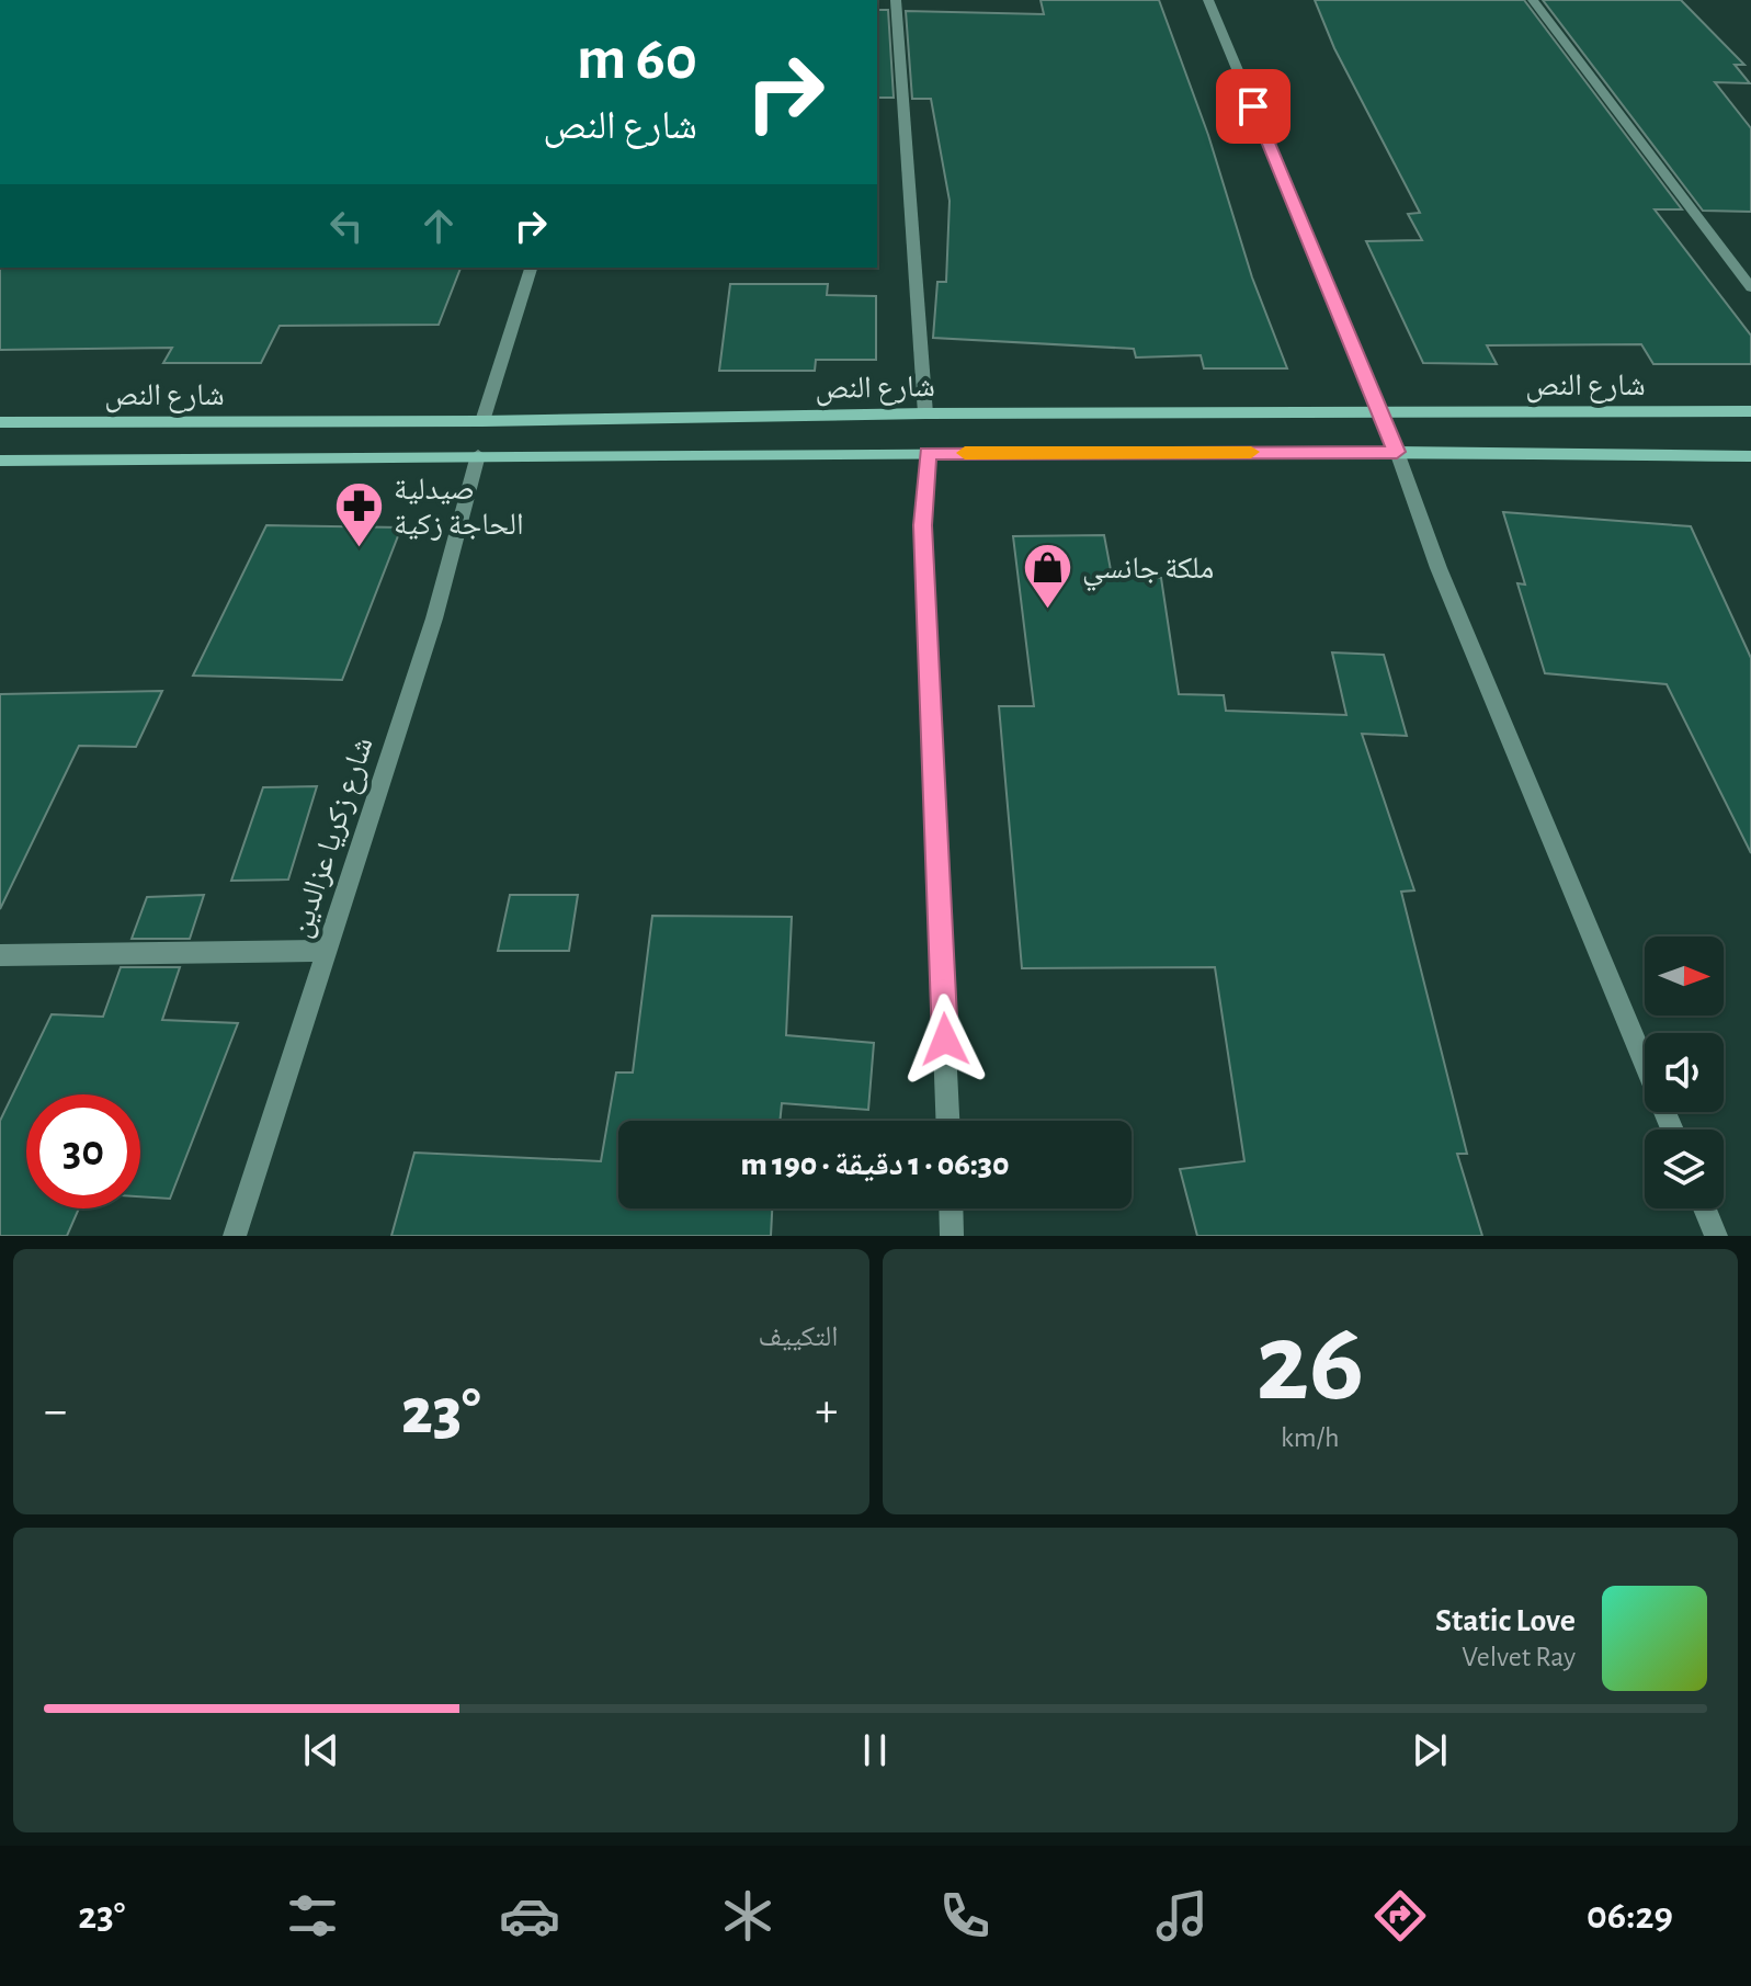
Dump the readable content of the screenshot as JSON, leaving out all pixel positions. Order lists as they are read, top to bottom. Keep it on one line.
{"streets":{"main road":["شارع النص"],"street":["شارع زكريا عزالدين"]},"crossings":[["شارع النص","شارع زكريا عزالدين"]],"places":{"pharmacy":["صيدلية الحاجة زكية"],"shop":["ملكة جانسي"]},"north":"right","page":{"turn":["60 m","شارع النص"],"limit":"30","trip":"06:30 · 1 دقيقة · 190 m","tile":[["26","km/h"],"التكييف"],"heat":["−","23°","+"],"song":["Static Love","Velvet Ray"],"tabs":["06:29","23°"]}}
